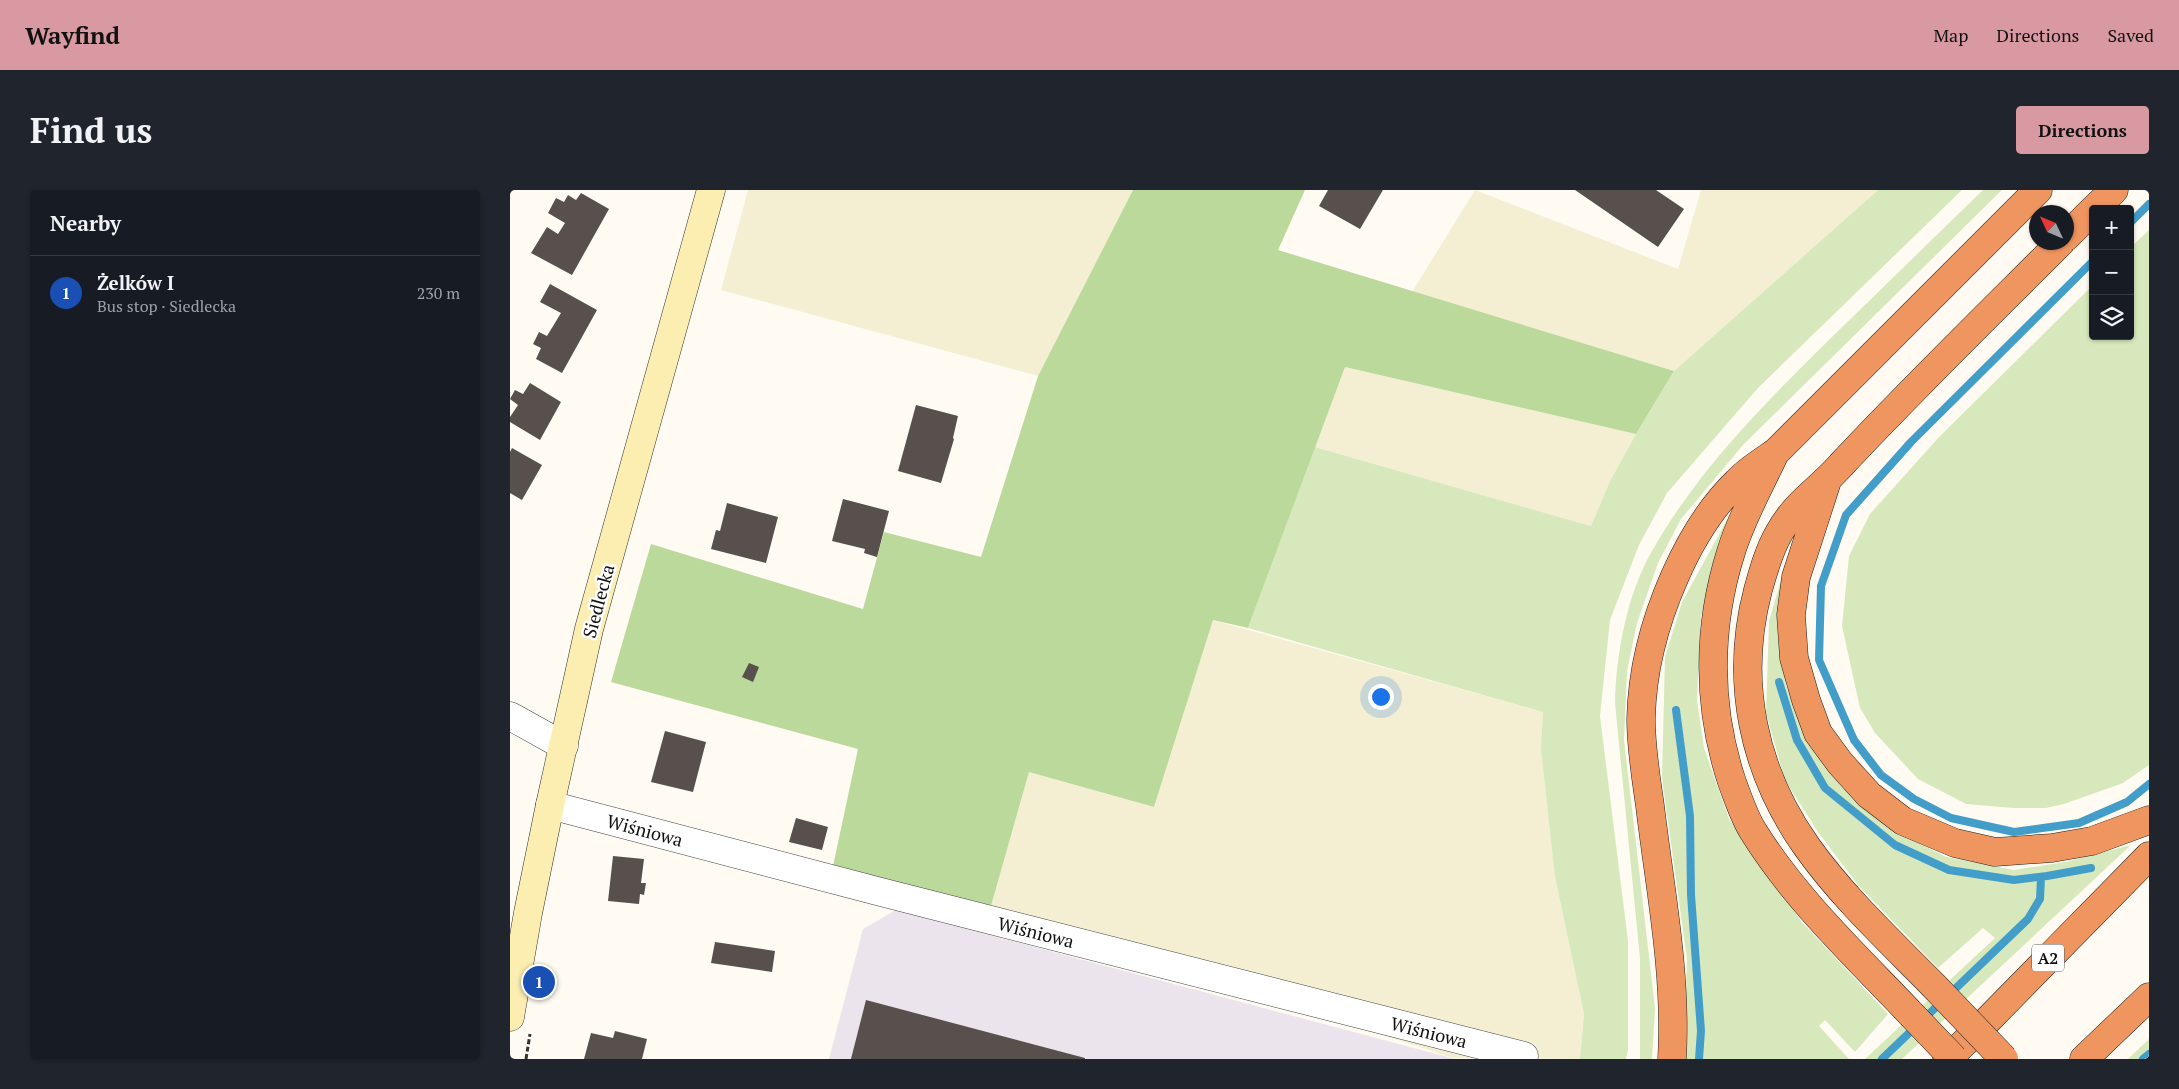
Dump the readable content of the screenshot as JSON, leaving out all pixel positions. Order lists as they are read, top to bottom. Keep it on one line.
{"streets":{"highway":["A2"],"main road":["Siedlecka"],"street":["Wiśniowa"]},"crossings":[["Siedlecka","Wiśniowa"]],"north":"top left","page":{"header":"Wayfind","nav":["Map","Directions","Saved"],"buttons":"Directions","title":"Find us","heading":"Nearby","map_buttons":["+","−"],"list":[{"mark":"1","name":"Żelków I","note":"Bus stop · Siedlecka","value":"230 m"}],"pins":"1"}}
